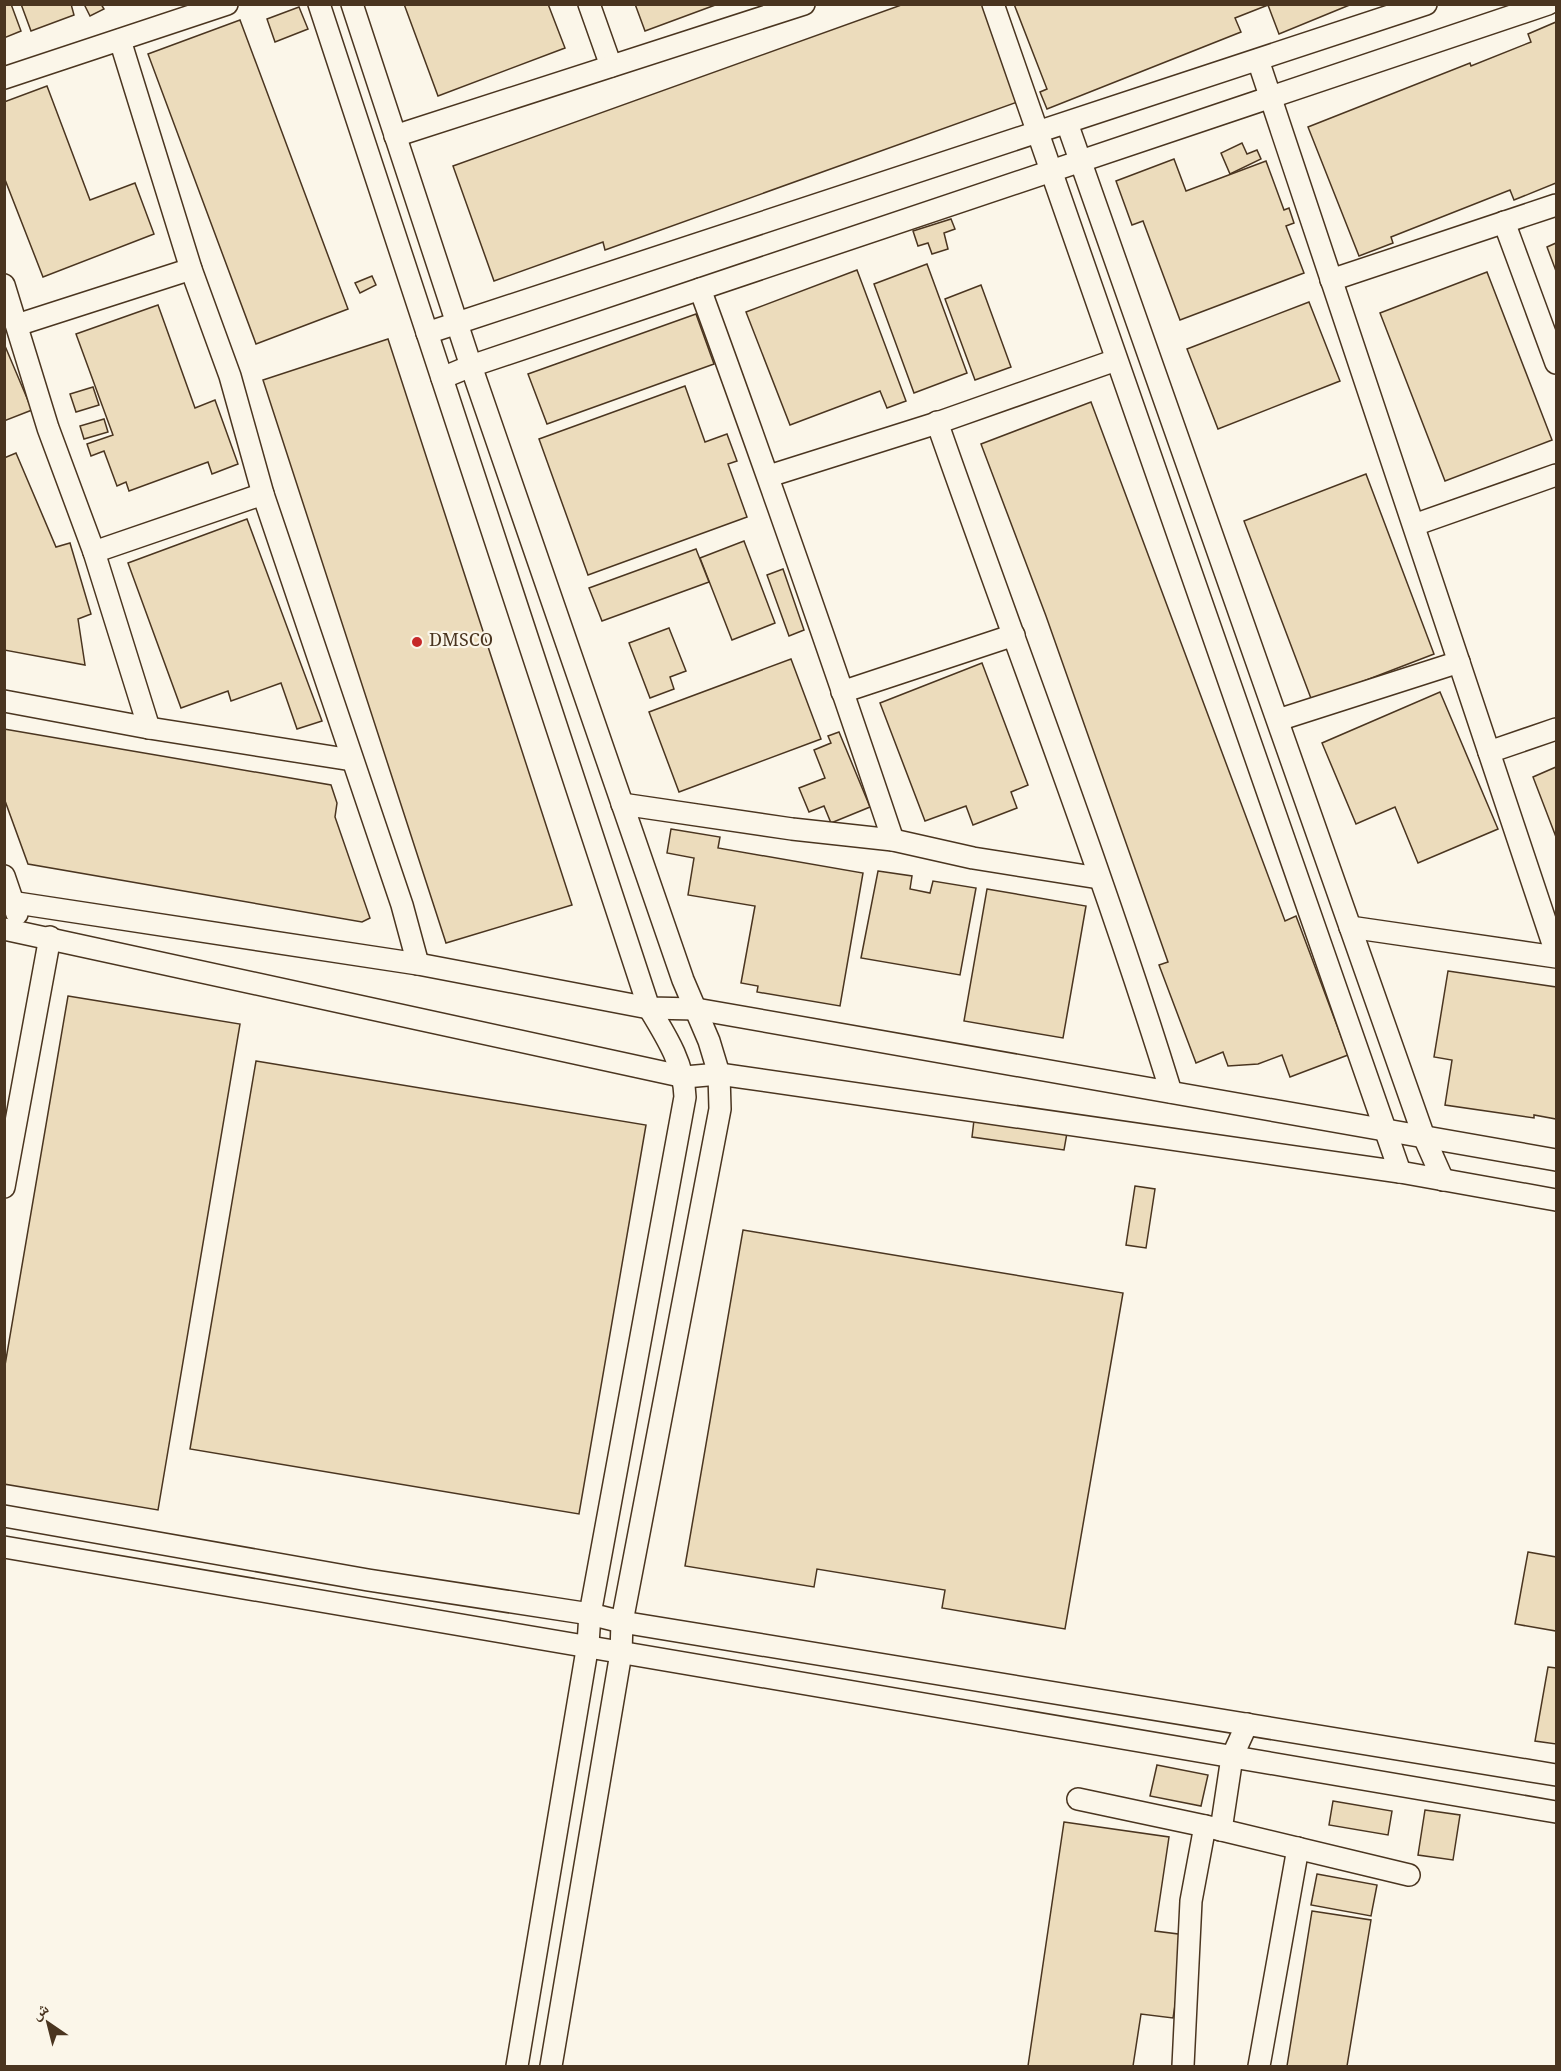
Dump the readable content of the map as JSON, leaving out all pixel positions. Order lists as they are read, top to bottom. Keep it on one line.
{"places":["DMSCO"],"north":"top left"}
